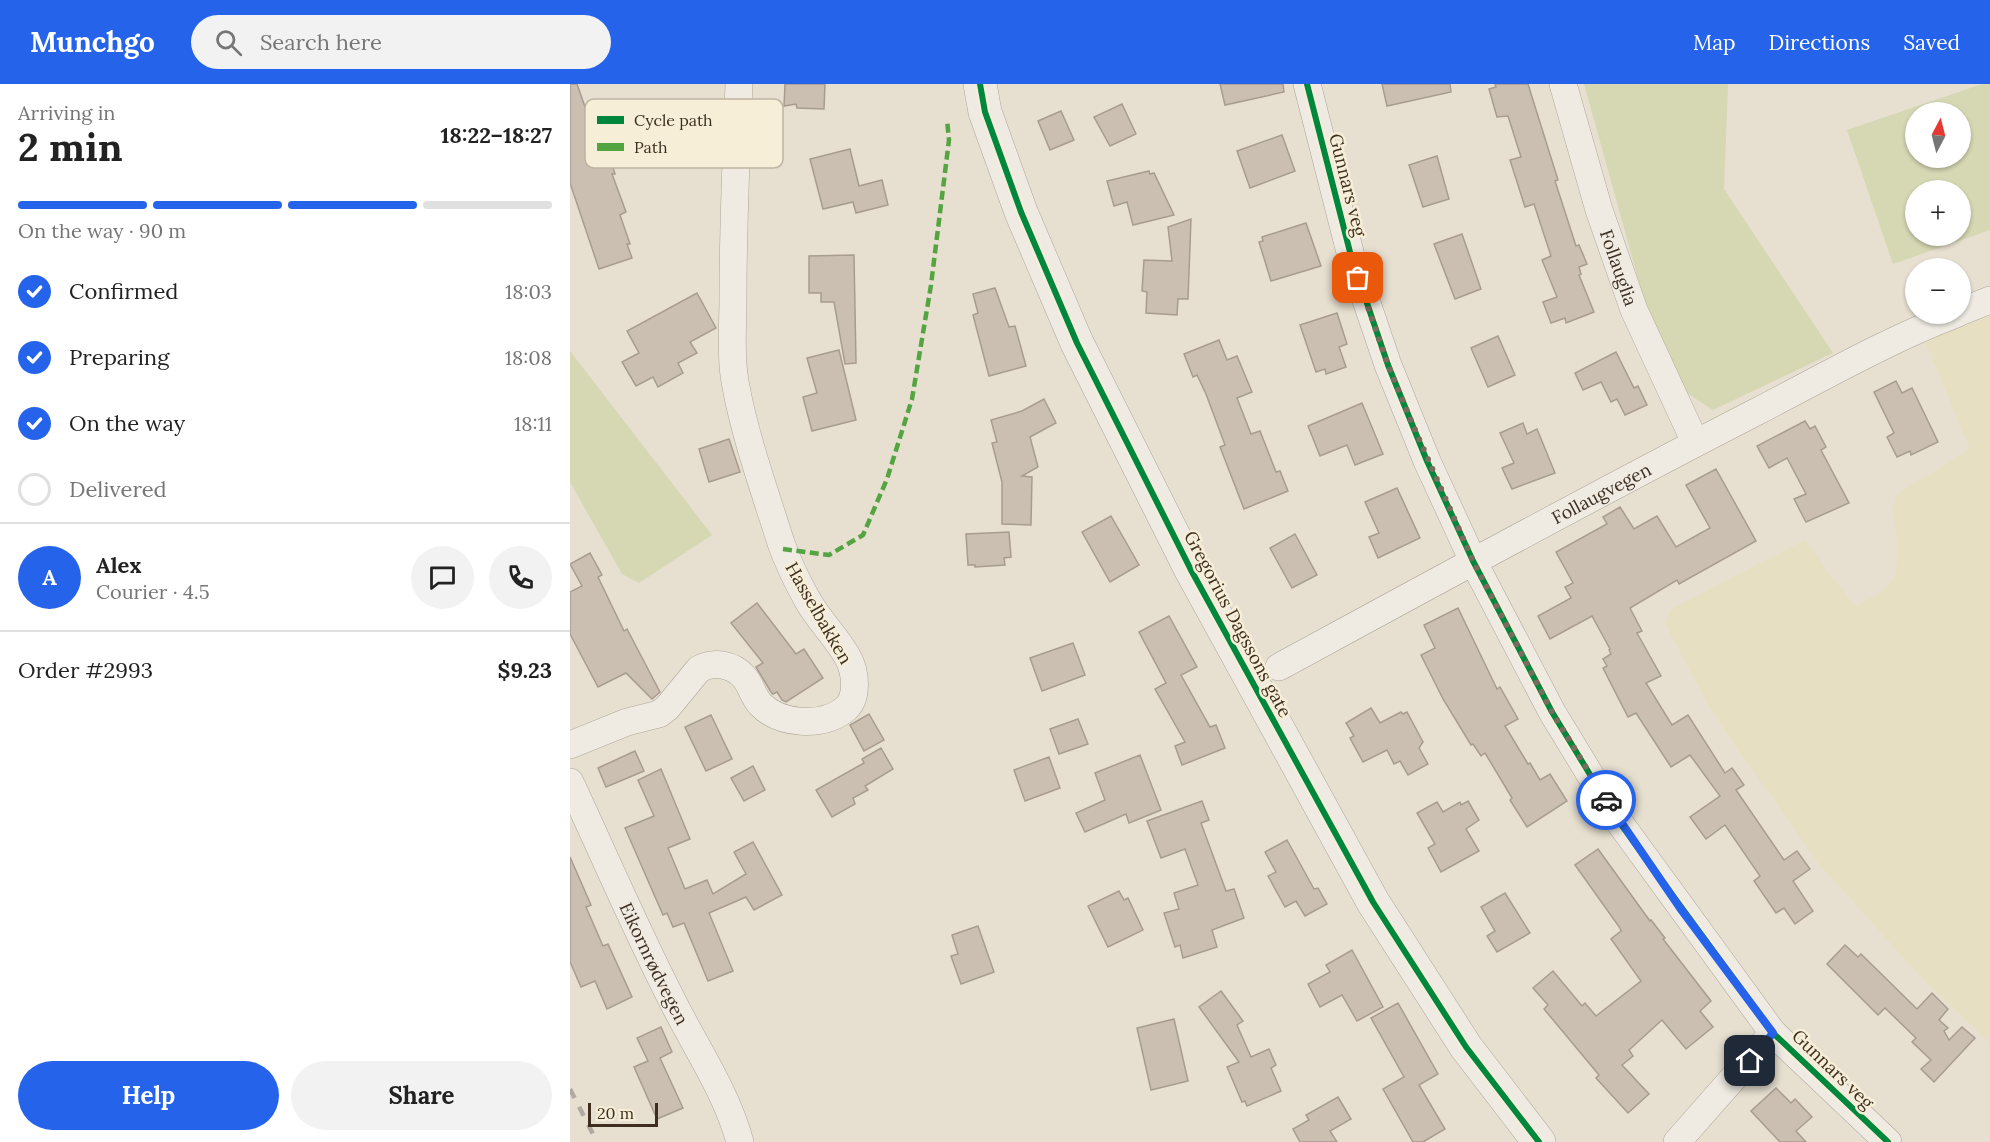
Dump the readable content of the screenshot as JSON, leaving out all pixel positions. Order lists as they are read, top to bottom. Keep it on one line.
{"streets":{"street":["Gunnars veg","Follauglia","Follaugvegen","Hasselbakken","Gregorius Dagssons gate","Eikornrødvegen"]},"crossings":[["Gunnars veg","Follaugvegen"],["Follauglia","Follaugvegen"]],"legend":["Cycle path","Path"],"scale_bar":"20 m","north":"top","page":{"header":"Munchgo","search":"Search here","nav":["Map","Directions","Saved"],"heading":["2 min","Arriving in","18:22–18:27"],"panel":["Alex","Courier · 4.5","Order #2993","$9.23"],"map_buttons":["+","−"],"bar":"On the way · 90 m","list":[["Confirmed","18:03"],["Preparing","18:08"],["On the way","18:11"],"Delivered"],"round":"A","buttons":["Help","Share"],"scale":"20 m"}}
